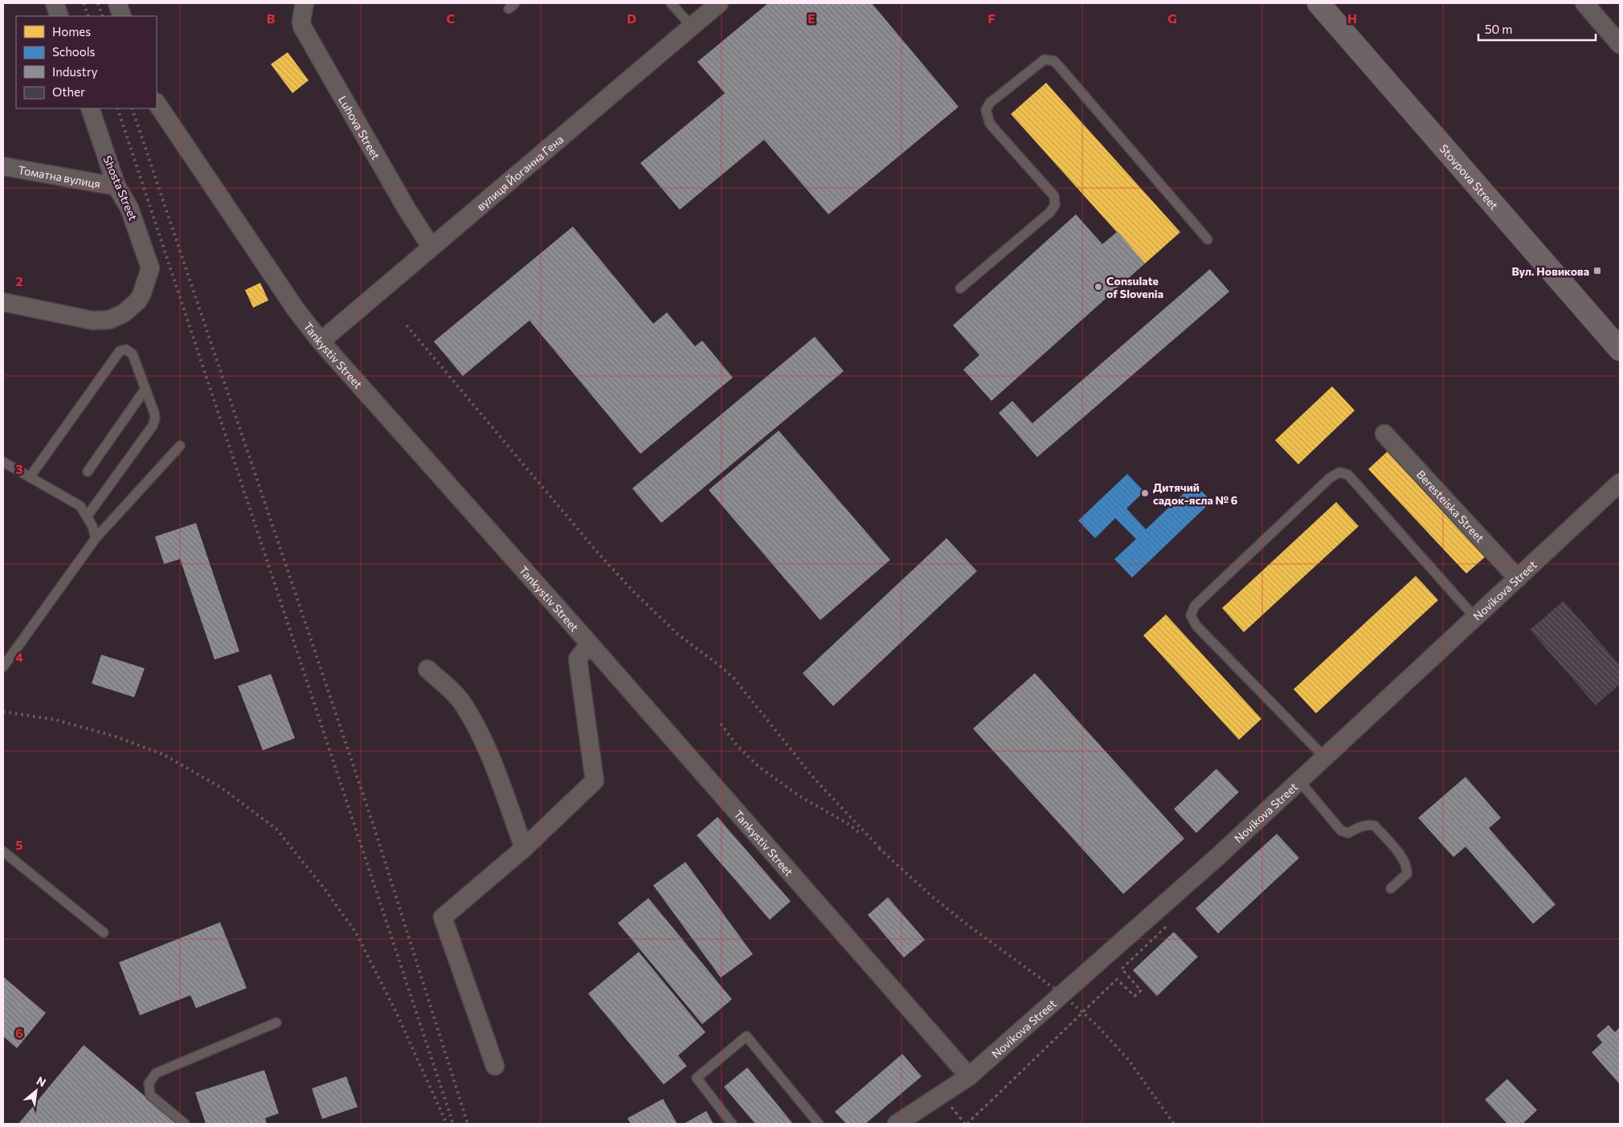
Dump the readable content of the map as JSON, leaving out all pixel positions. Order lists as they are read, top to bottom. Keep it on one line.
{"streets":{"main road":["Stovpova Street"],"street":["Luhova Street","вулиця Йоганна Гена","Томатна вулиця","Shosta Street","Tankystiv Street","Beresteiska Street","Novikova Street"]},"crossings":[["Luhova Street","вулиця Йоганна Гена"],["вулиця Йоганна Гена","Tankystiv Street"],["Томатна вулиця","Shosta Street"],["Tankystiv Street","Novikova Street"],["Beresteiska Street","Novikova Street"]],"places":{"transit":["Вул. Новикова"],"other":["Consulate of Slovenia","Дитячий садок-ясла № 6"]},"legend":["Homes","Schools","Industry","Other"],"scale_bar":"50 m","north":"top right","grid":{"columns":["B","C","D","E","F","G","H"],"rows":["2","3","4","5","6"]}}
